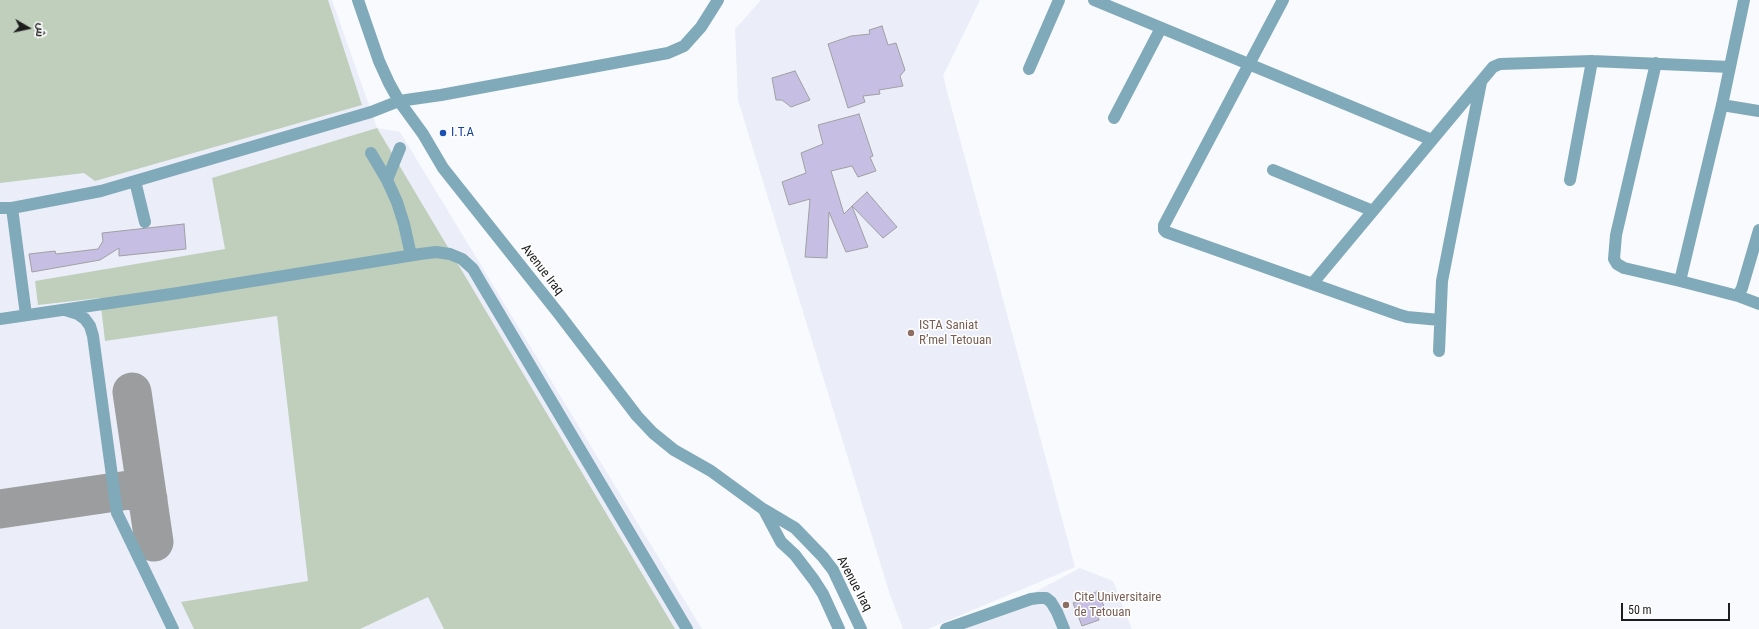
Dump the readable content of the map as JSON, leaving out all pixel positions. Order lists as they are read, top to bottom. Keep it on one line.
{"streets":{"street":["Avenue Iraq"]},"places":["I.T.A","ISTA Saniat R’mel Tetouan","Cite Universitaire de Tetouan"],"scale_bar":"50 m","north":"right"}
